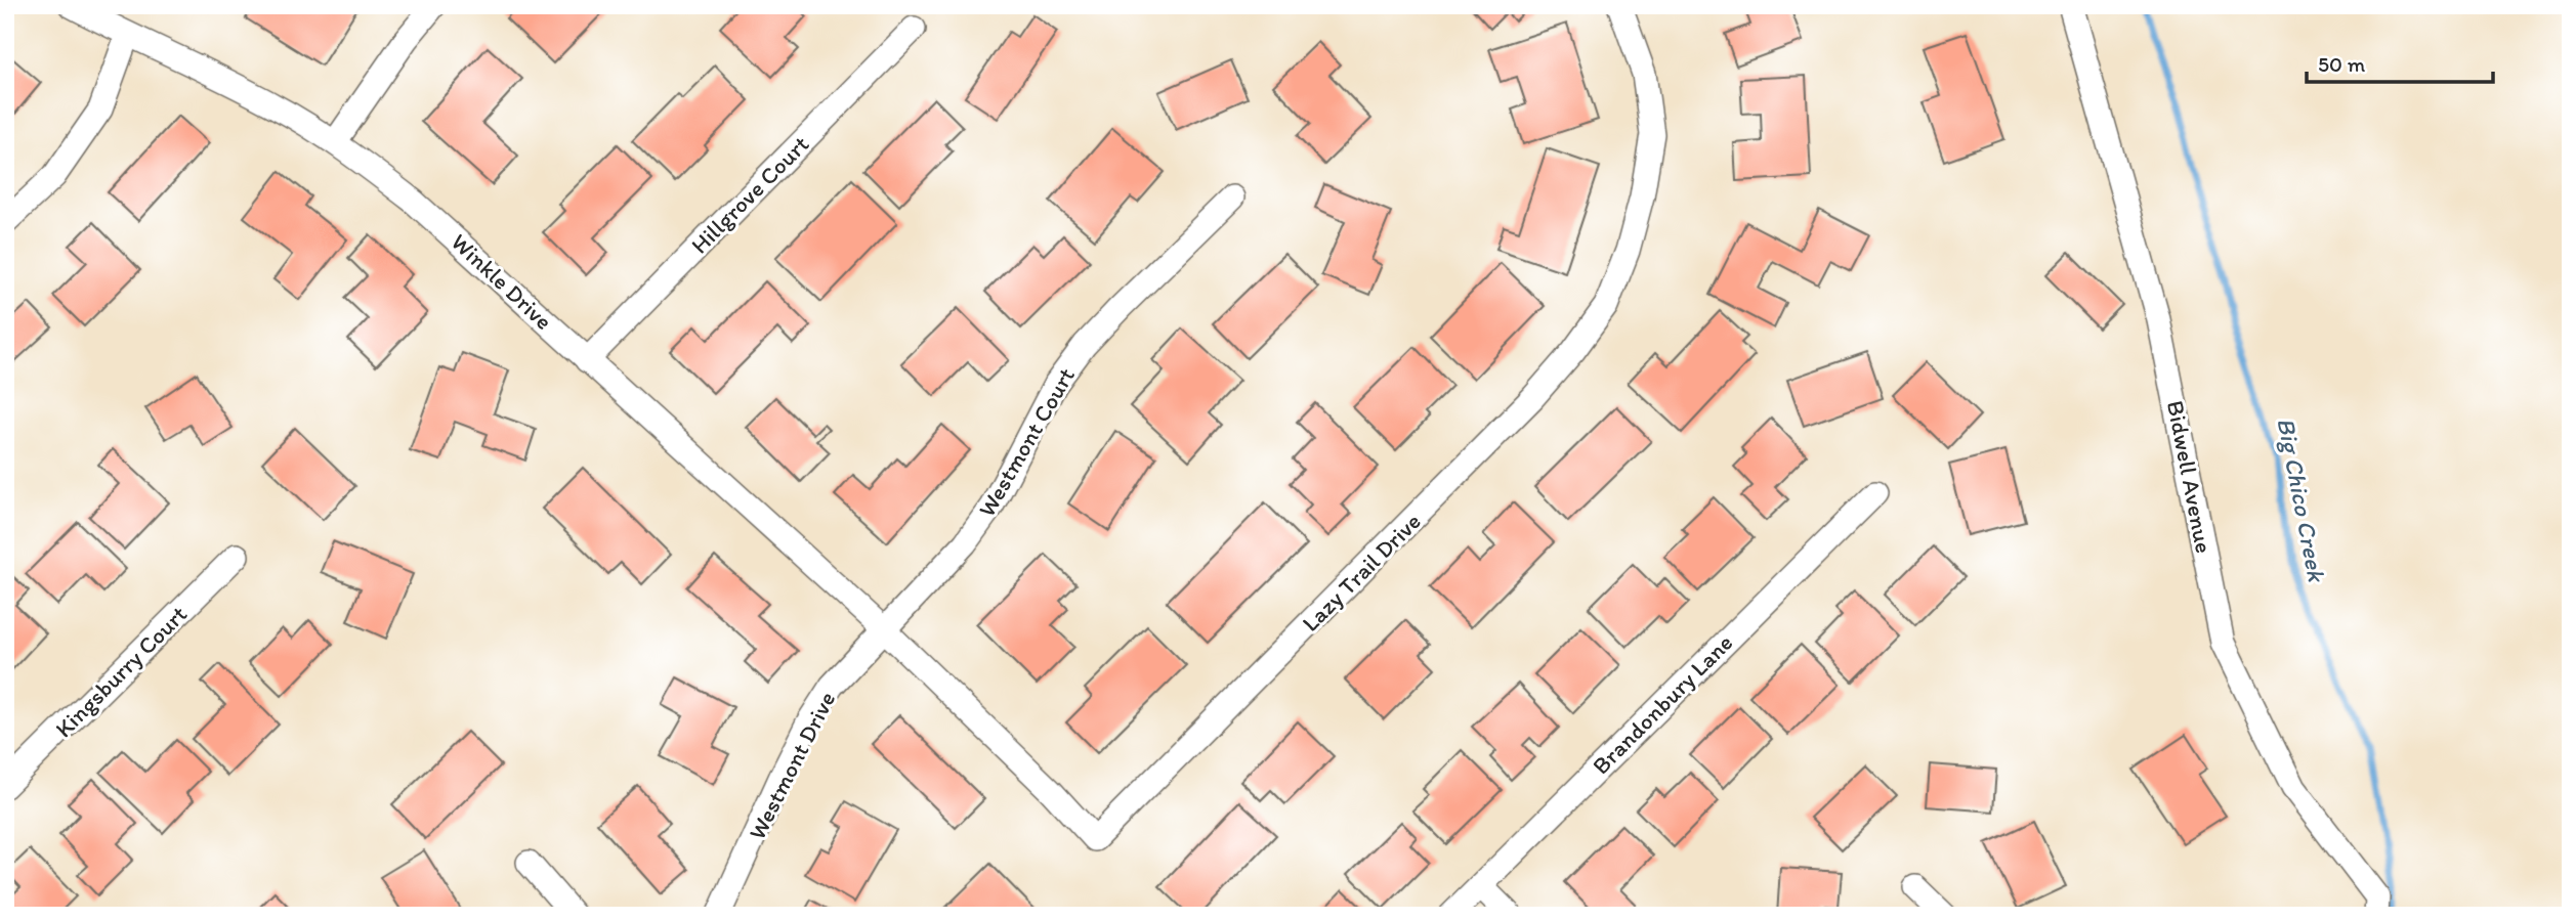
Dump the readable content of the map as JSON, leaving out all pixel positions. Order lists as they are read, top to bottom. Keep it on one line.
{"streets":{"street":["Hillgrove Court","Winkle Drive","Westmont Court","Bidwell Avenue","Lazy Trail Drive","Kingsburry Court","Brandonbury Lane","Westmont Drive"]},"crossings":[["Hillgrove Court","Winkle Drive"],["Winkle Drive","Westmont Court"],["Winkle Drive","Lazy Trail Drive"],["Winkle Drive","Westmont Drive"],["Westmont Court","Lazy Trail Drive"],["Westmont Court","Westmont Drive"],["Lazy Trail Drive","Westmont Drive"]],"water":["Big Chico Creek"],"scale_bar":"50 m"}
